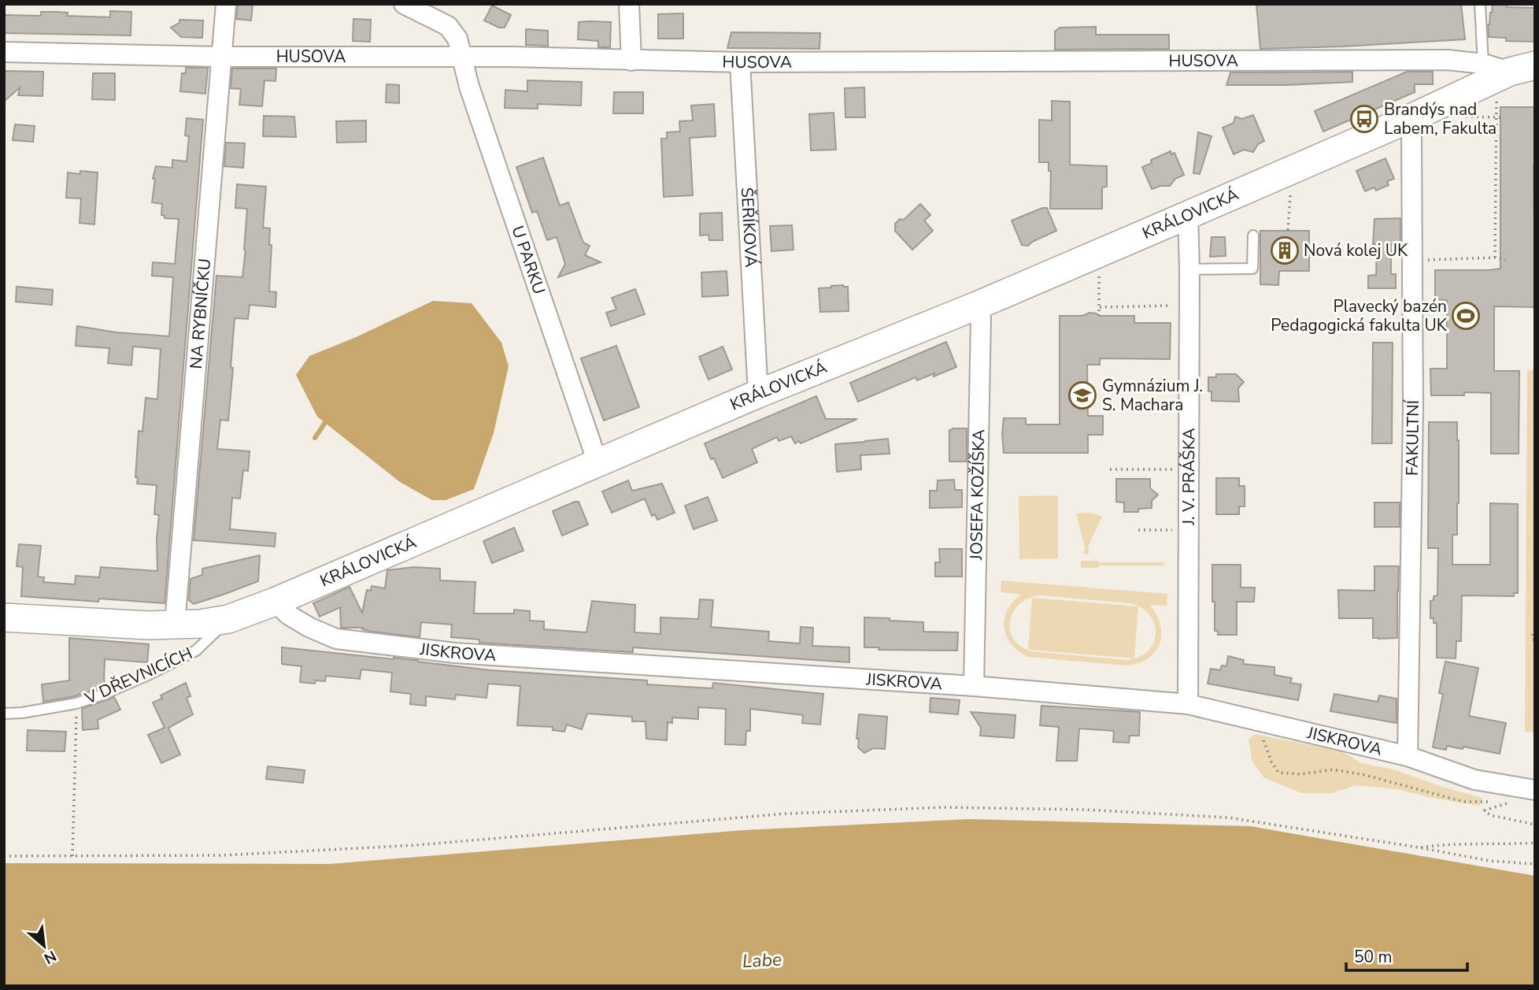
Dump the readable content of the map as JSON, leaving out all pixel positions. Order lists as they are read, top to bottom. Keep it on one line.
{"streets":{"main road":["KRÁLOVICKÁ"],"street":["HUSOVA","ŠEŘÍKOVÁ","U PARKU","NA RYBNÍČKU","FAKULTNÍ","J. V. PRÁŠKA","JOSEFA KOŽÍŠKA","JISKROVA"],"lane":["V DŘEVNICÍCH"]},"crossings":[["HUSOVA","KRÁLOVICKÁ"],["HUSOVA","ŠEŘÍKOVÁ"],["HUSOVA","U PARKU"],["HUSOVA","NA RYBNÍČKU"],["KRÁLOVICKÁ","ŠEŘÍKOVÁ"],["KRÁLOVICKÁ","U PARKU"],["KRÁLOVICKÁ","NA RYBNÍČKU"],["KRÁLOVICKÁ","FAKULTNÍ"],["KRÁLOVICKÁ","J. V. PRÁŠKA"],["KRÁLOVICKÁ","JOSEFA KOŽÍŠKA"],["KRÁLOVICKÁ","JISKROVA"],["KRÁLOVICKÁ","V DŘEVNICÍCH"],["FAKULTNÍ","JISKROVA"],["J. V. PRÁŠKA","JISKROVA"],["JOSEFA KOŽÍŠKA","JISKROVA"]],"water":["Labe"],"places":{"bus stop":["Brandýs nad Labem, Fakulta"],"building":["Nová kolej UK"],"sports":["Plavecký bazén Pedagogická fakulta UK"],"school or university":["Gymnázium J. S. Machara"]},"scale_bar":"50 m","north":"bottom right"}
